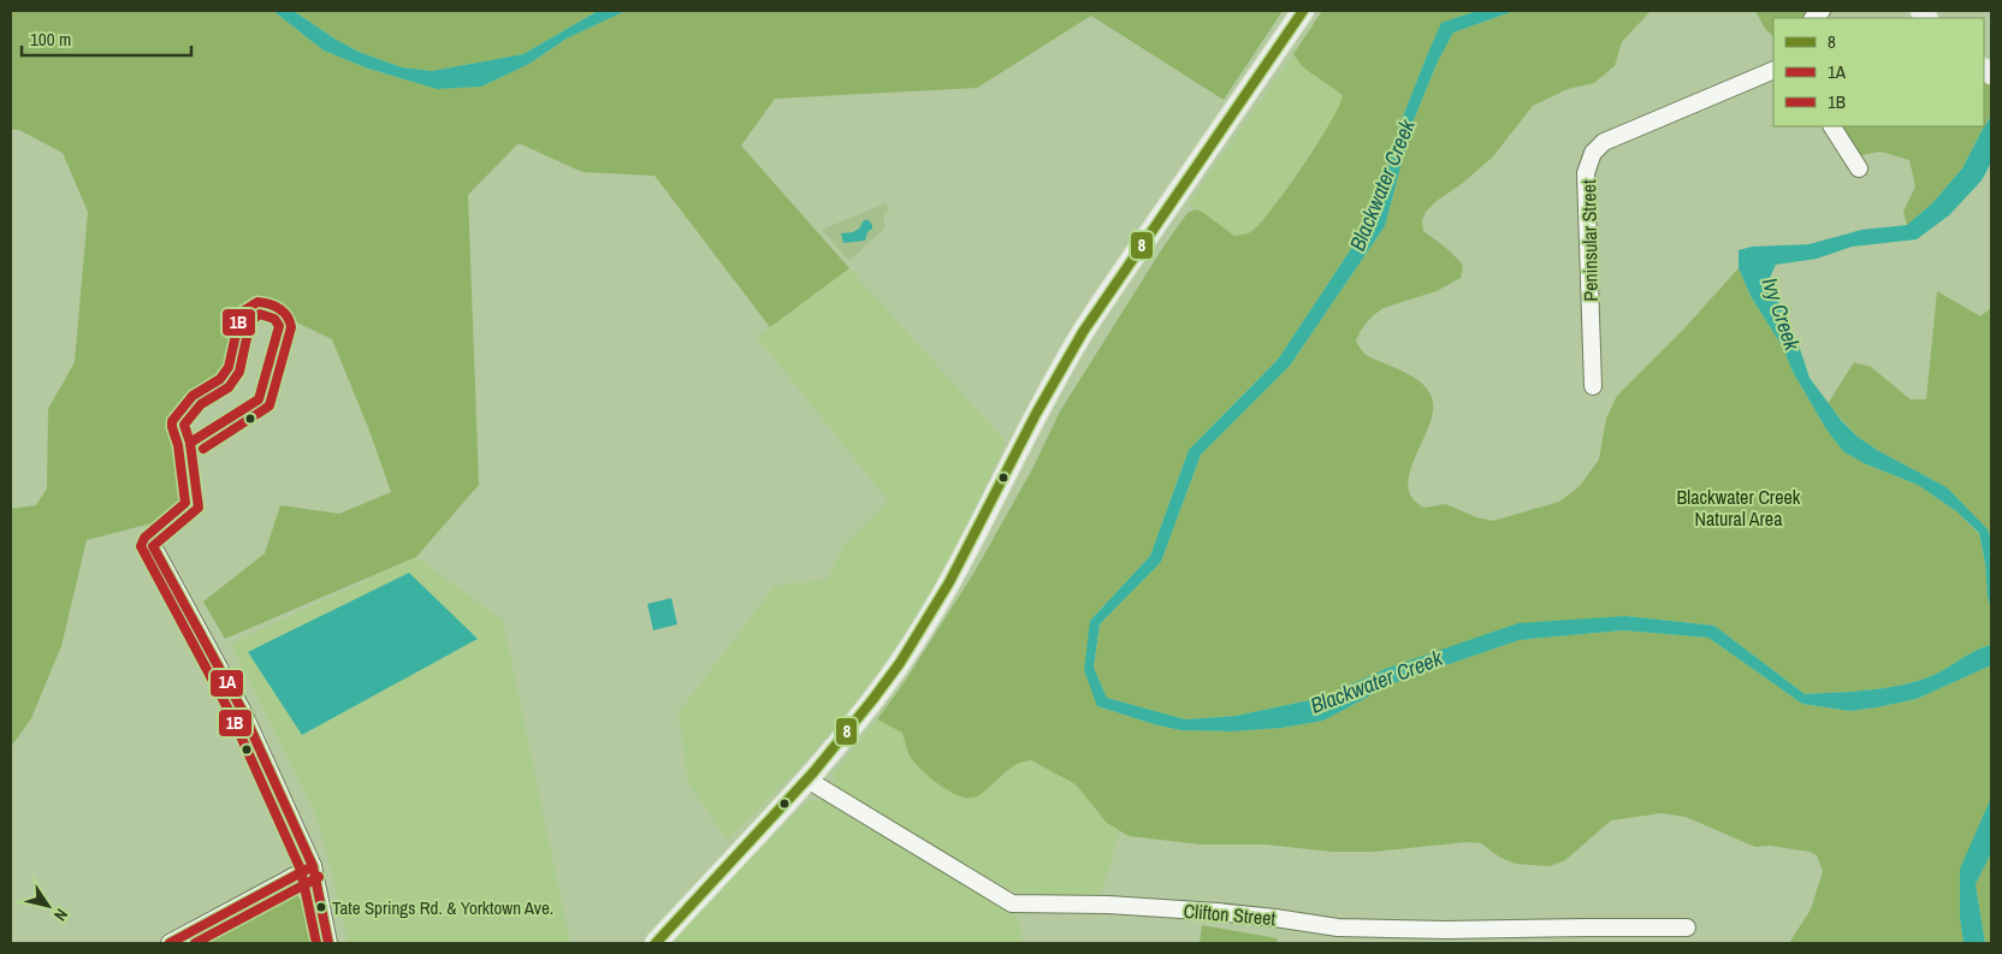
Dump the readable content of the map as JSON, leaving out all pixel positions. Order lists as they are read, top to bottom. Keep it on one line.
{"streets":{"street":["Peninsular Street","Clifton Street"]},"water":["Blackwater Creek","Ivy Creek"],"parks":["Blackwater Creek Natural Area"],"places":["Tate Springs Rd. & Yorktown Ave."],"lines":["transit line 8","transit line 1B","transit line 1A"],"legend":["8","1A","1B"],"scale_bar":"100 m","north":"bottom right"}
